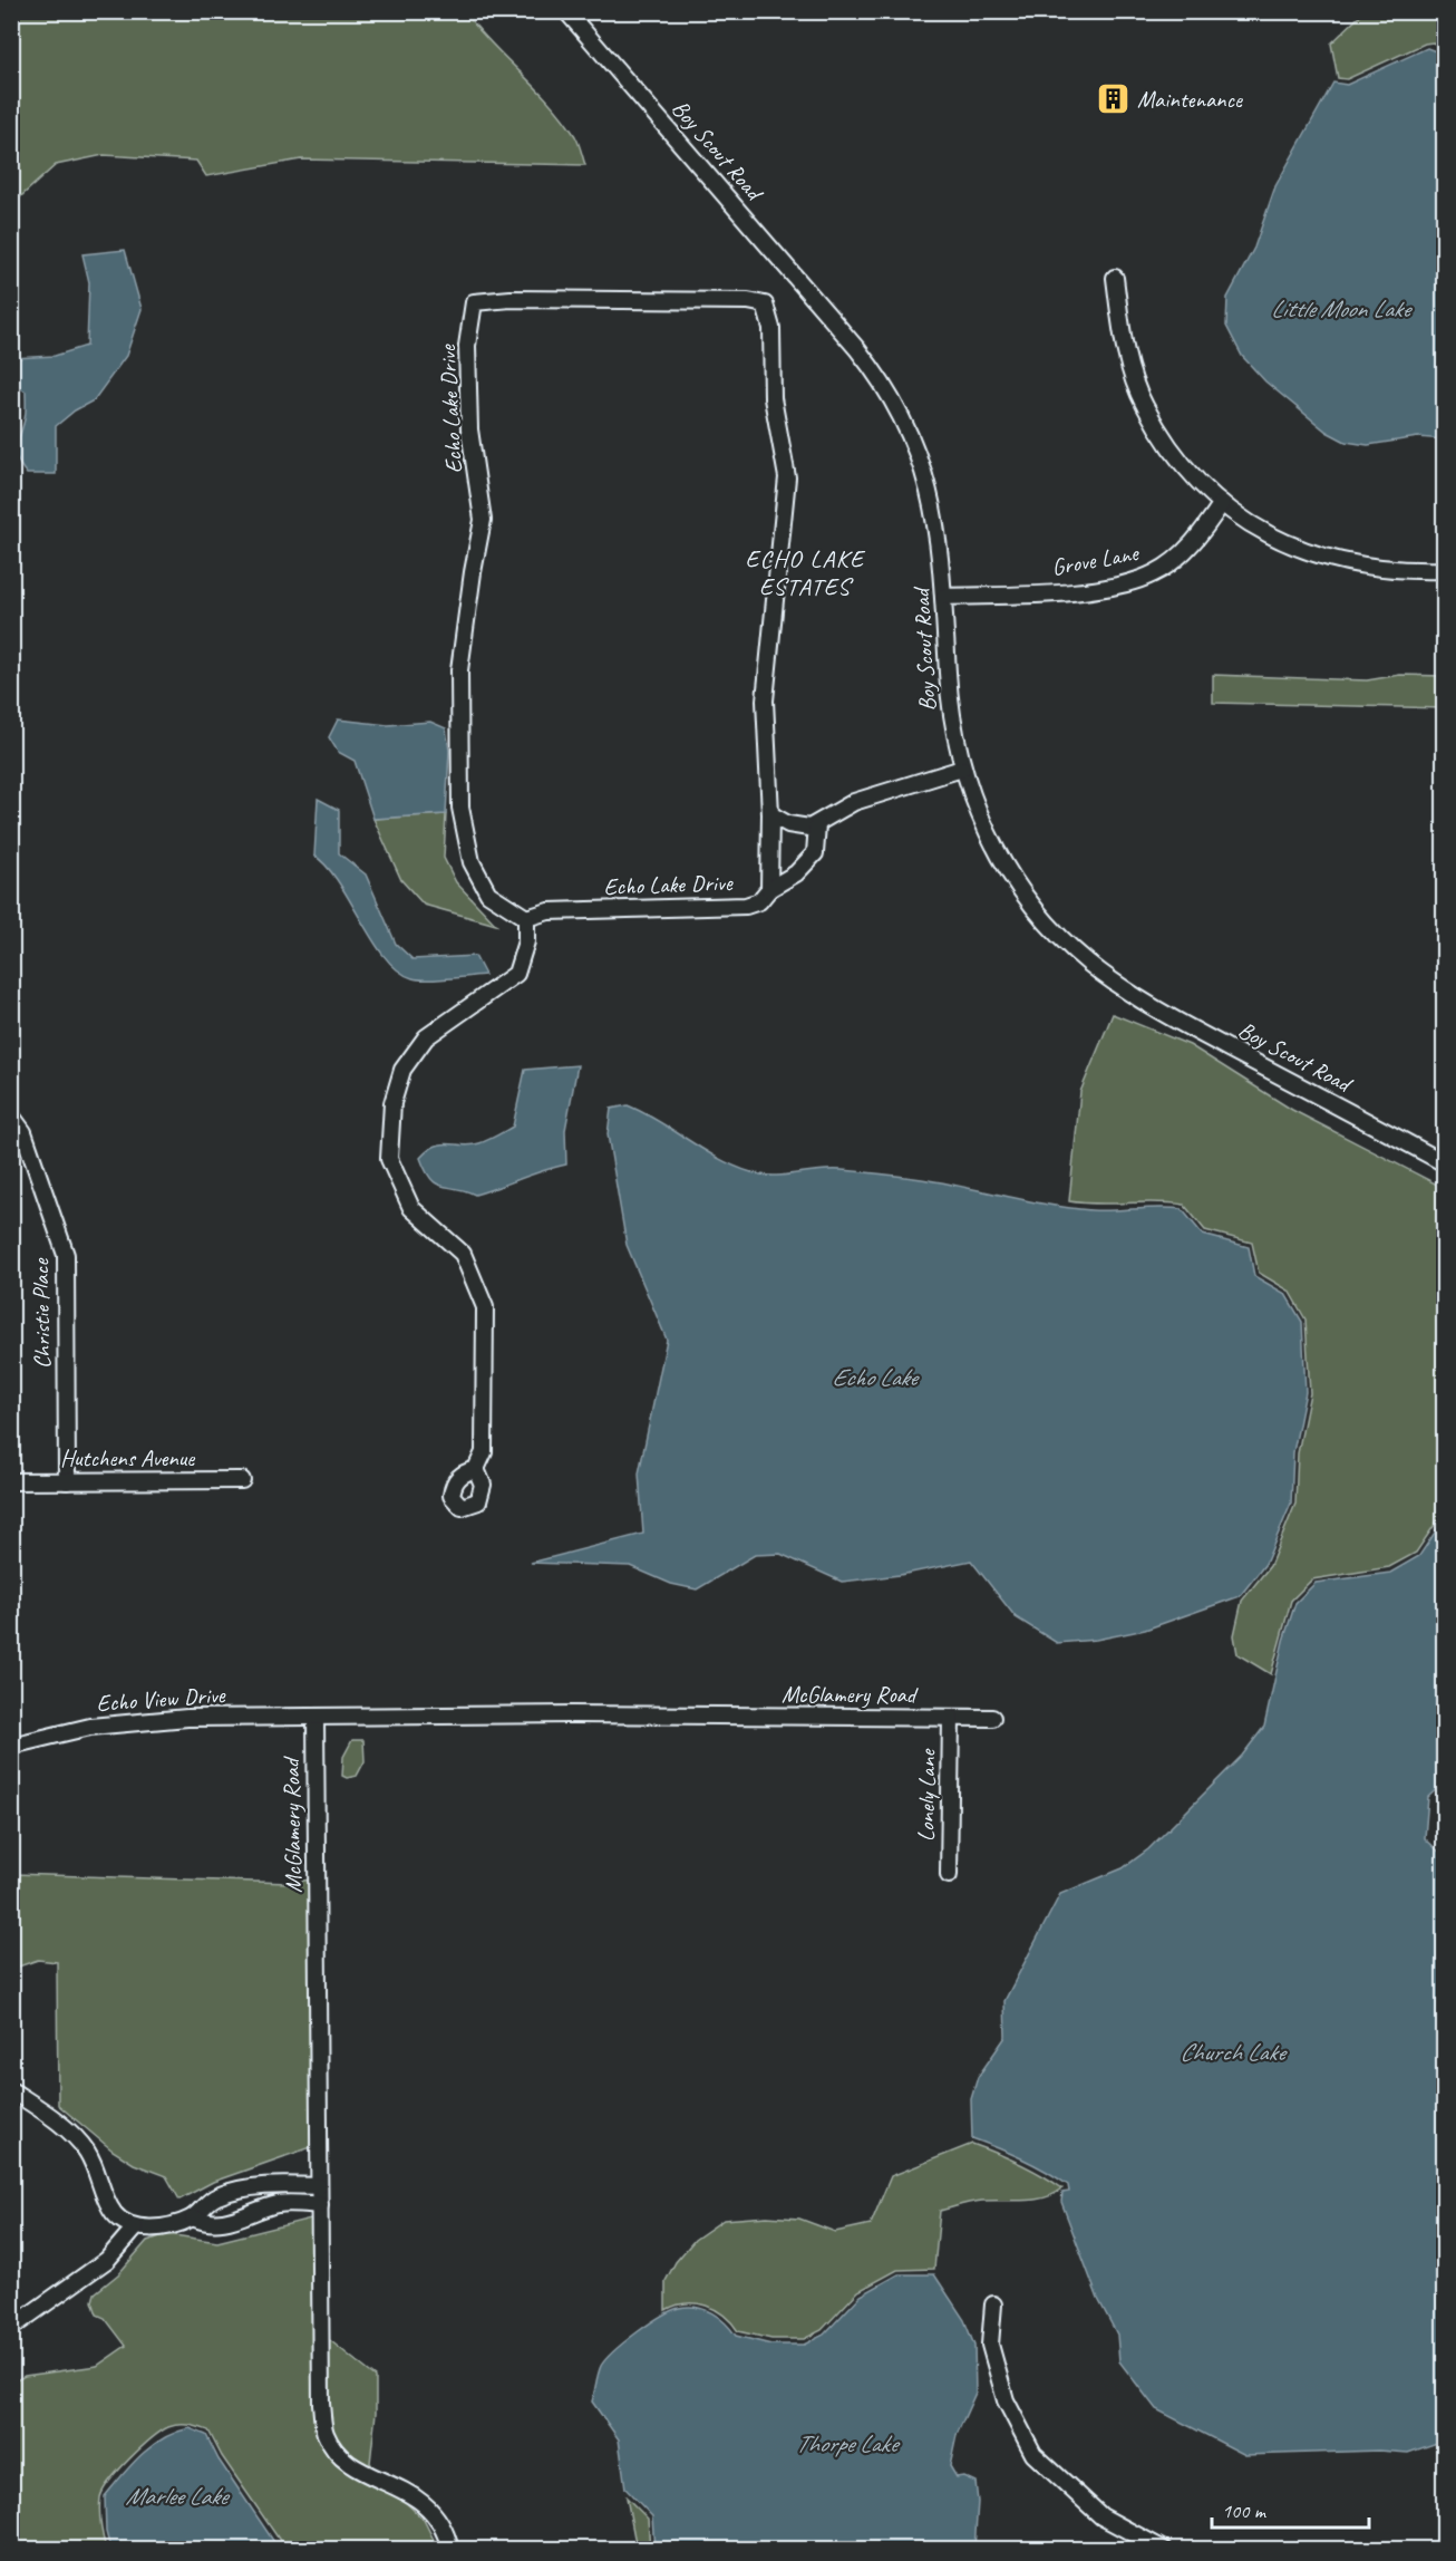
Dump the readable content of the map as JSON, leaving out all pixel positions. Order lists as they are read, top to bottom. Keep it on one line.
{"streets":{"street":["Boy Scout Road","Echo Lake Drive","Grove Lane","Christie Place","Hutchens Avenue","McGlamery Road","Echo View Drive","Lonely Lane"]},"crossings":[["Boy Scout Road","Grove Lane"],["Christie Place","Hutchens Avenue"],["McGlamery Road","Echo View Drive"],["McGlamery Road","Lonely Lane"]],"districts":["ECHO LAKE ESTATES"],"water":["Little Moon Lake","Echo Lake","Church Lake","Thorpe Lake","Marlee Lake"],"places":{"building":["Maintenance"]},"scale_bar":"100 m"}
